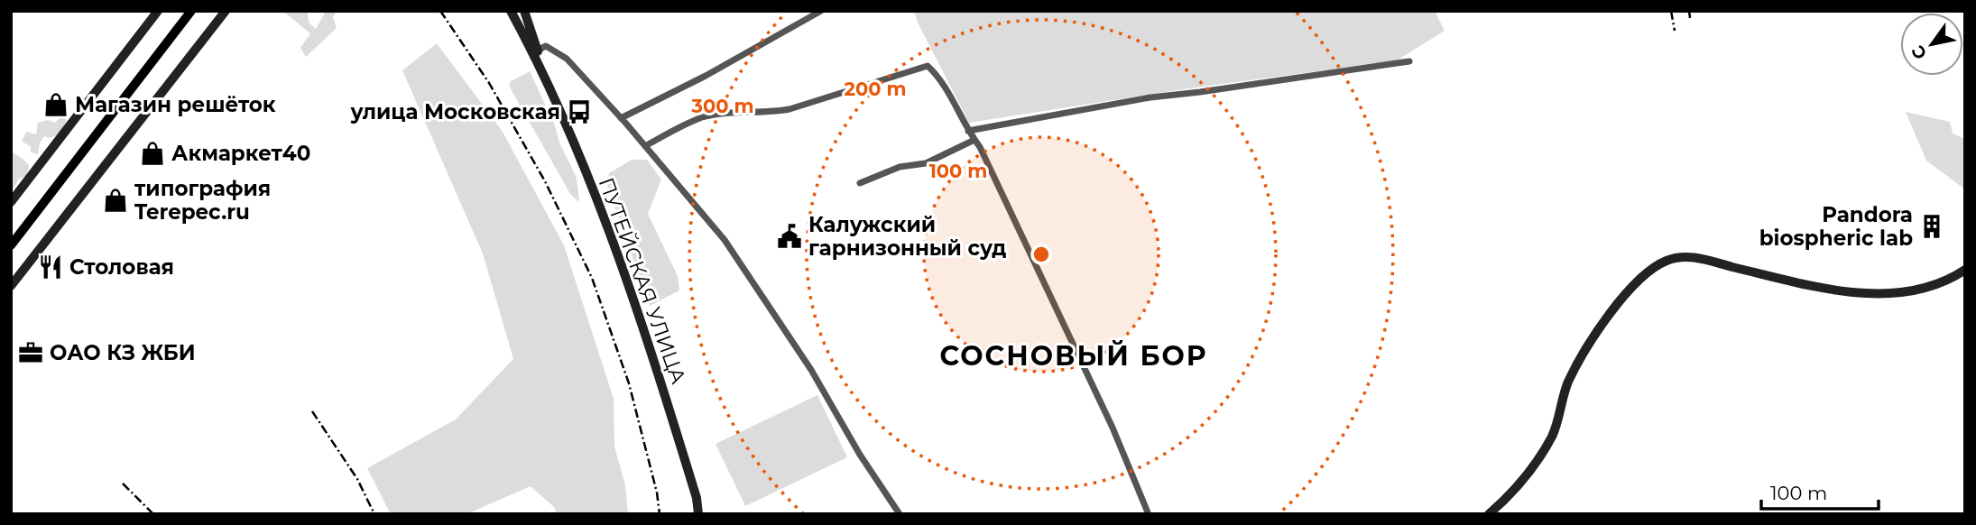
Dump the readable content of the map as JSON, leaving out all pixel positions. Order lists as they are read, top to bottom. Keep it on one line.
{"streets":{"street":["ПУТЕЙСКАЯ УЛИЦА"]},"districts":["СОСНОВЫЙ БОР"],"places":{"shop":["Магазин решёток","Акмаркет40","типография Terepec.ru"],"bus stop":["улица Московская"],"building":["Pandora biospheric lab"],"public building":["Калужский гарнизонный суд"],"restaurant":["Столовая"],"office":["ОАО КЗ ЖБИ"]},"scale_bar":"100 m","north":"bottom left","rings":["200 m","300 m","100 m"]}
